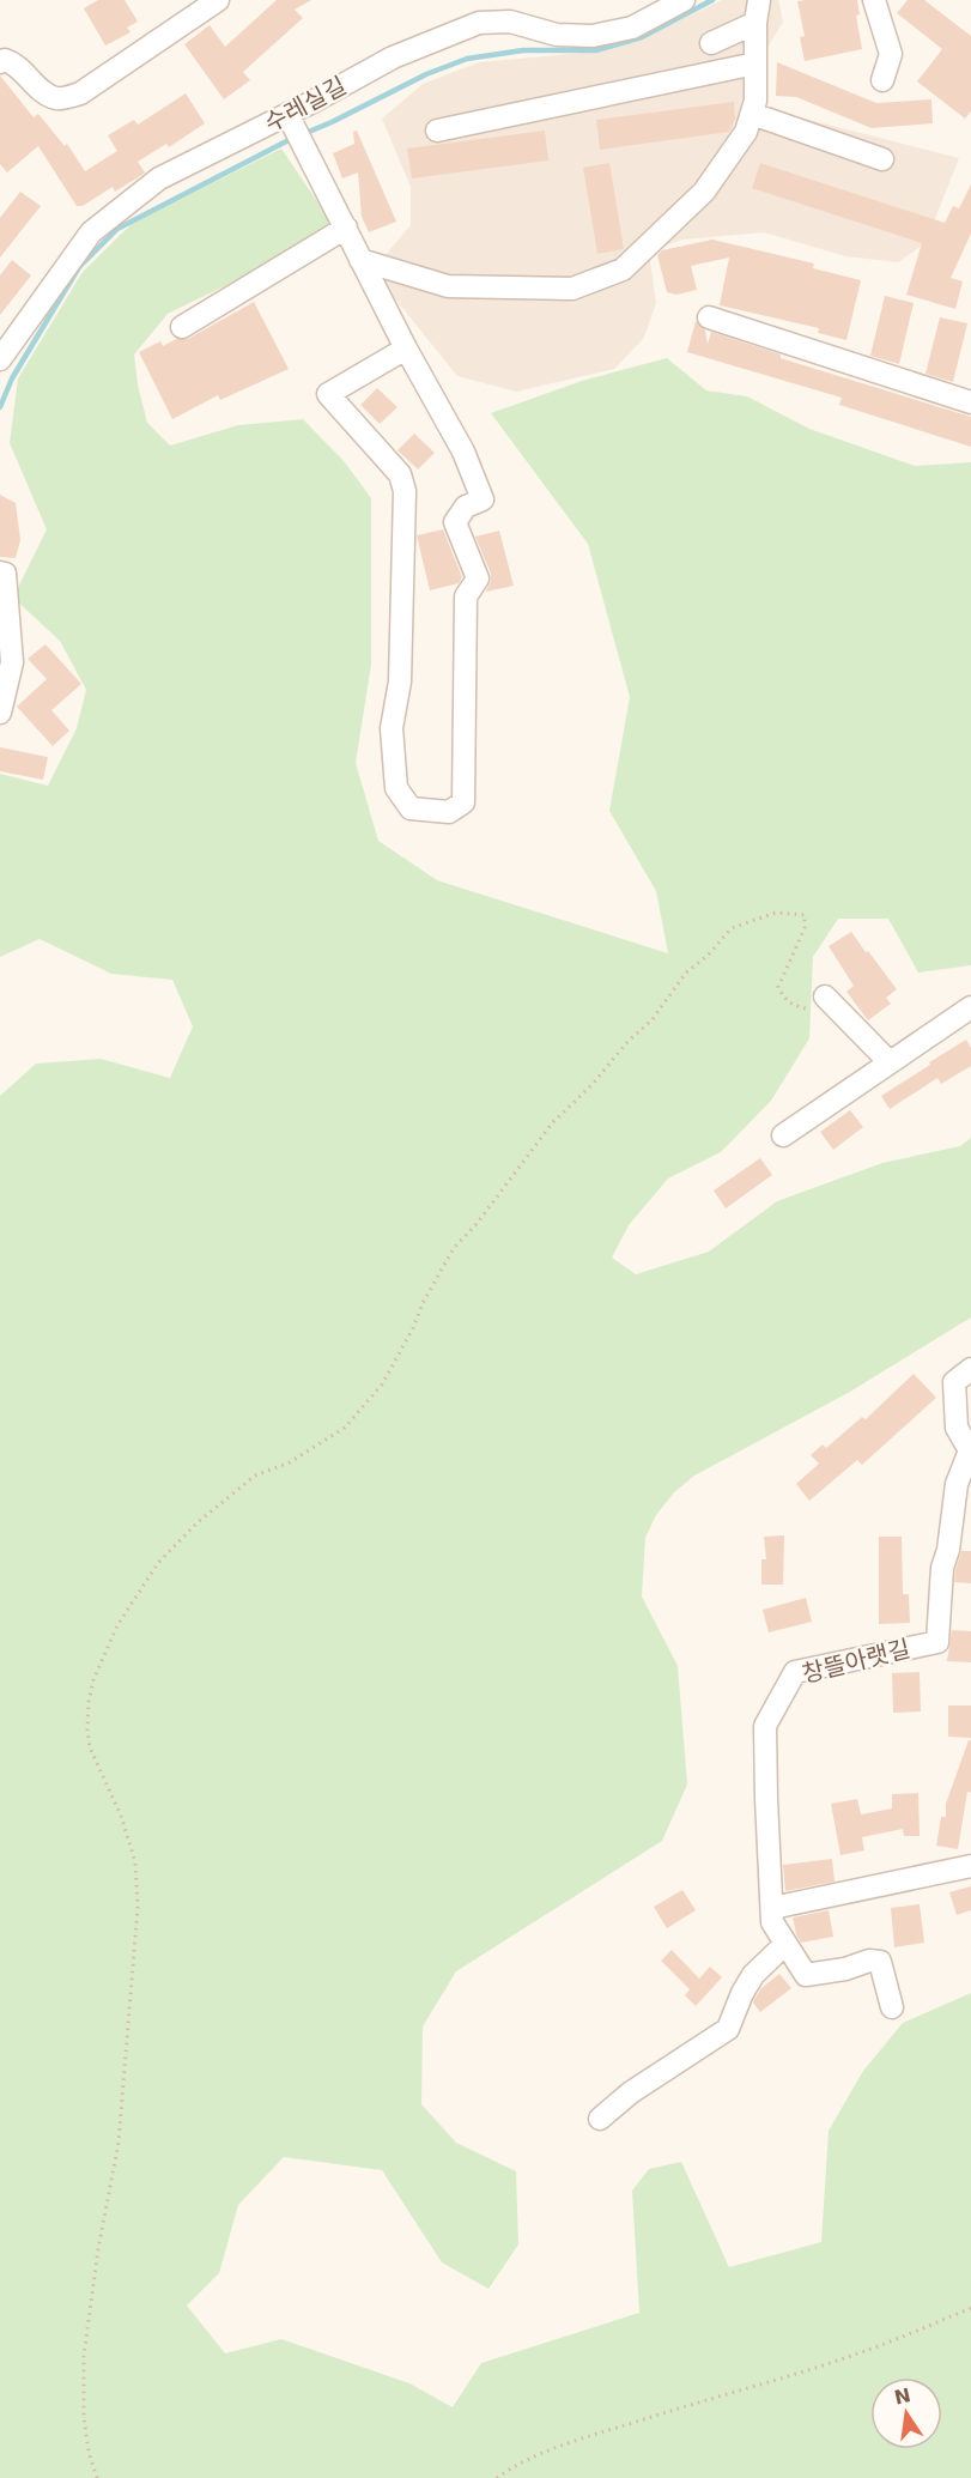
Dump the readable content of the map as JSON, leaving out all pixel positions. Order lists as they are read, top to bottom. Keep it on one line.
{"streets":{"street":["수레실길","창뜰아랫길"]},"north":"top"}
